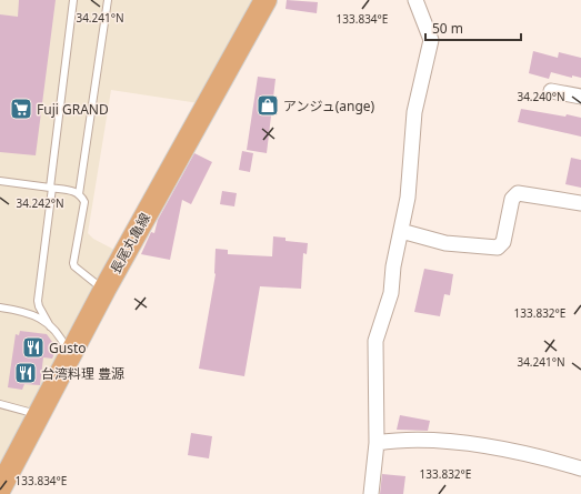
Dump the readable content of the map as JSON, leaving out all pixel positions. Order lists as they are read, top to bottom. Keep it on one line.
{"streets":{"main road":["長尾丸亀線"]},"places":{"shop":["アンジュ(ange)"],"supermarket":["Fuji GRAND"],"restaurant":["Gusto","台湾料理 豊源"]},"scale_bar":"50 m","coordinates":["34.241°N","133.834°E","34.240°N","34.242°N","133.832°E"]}
